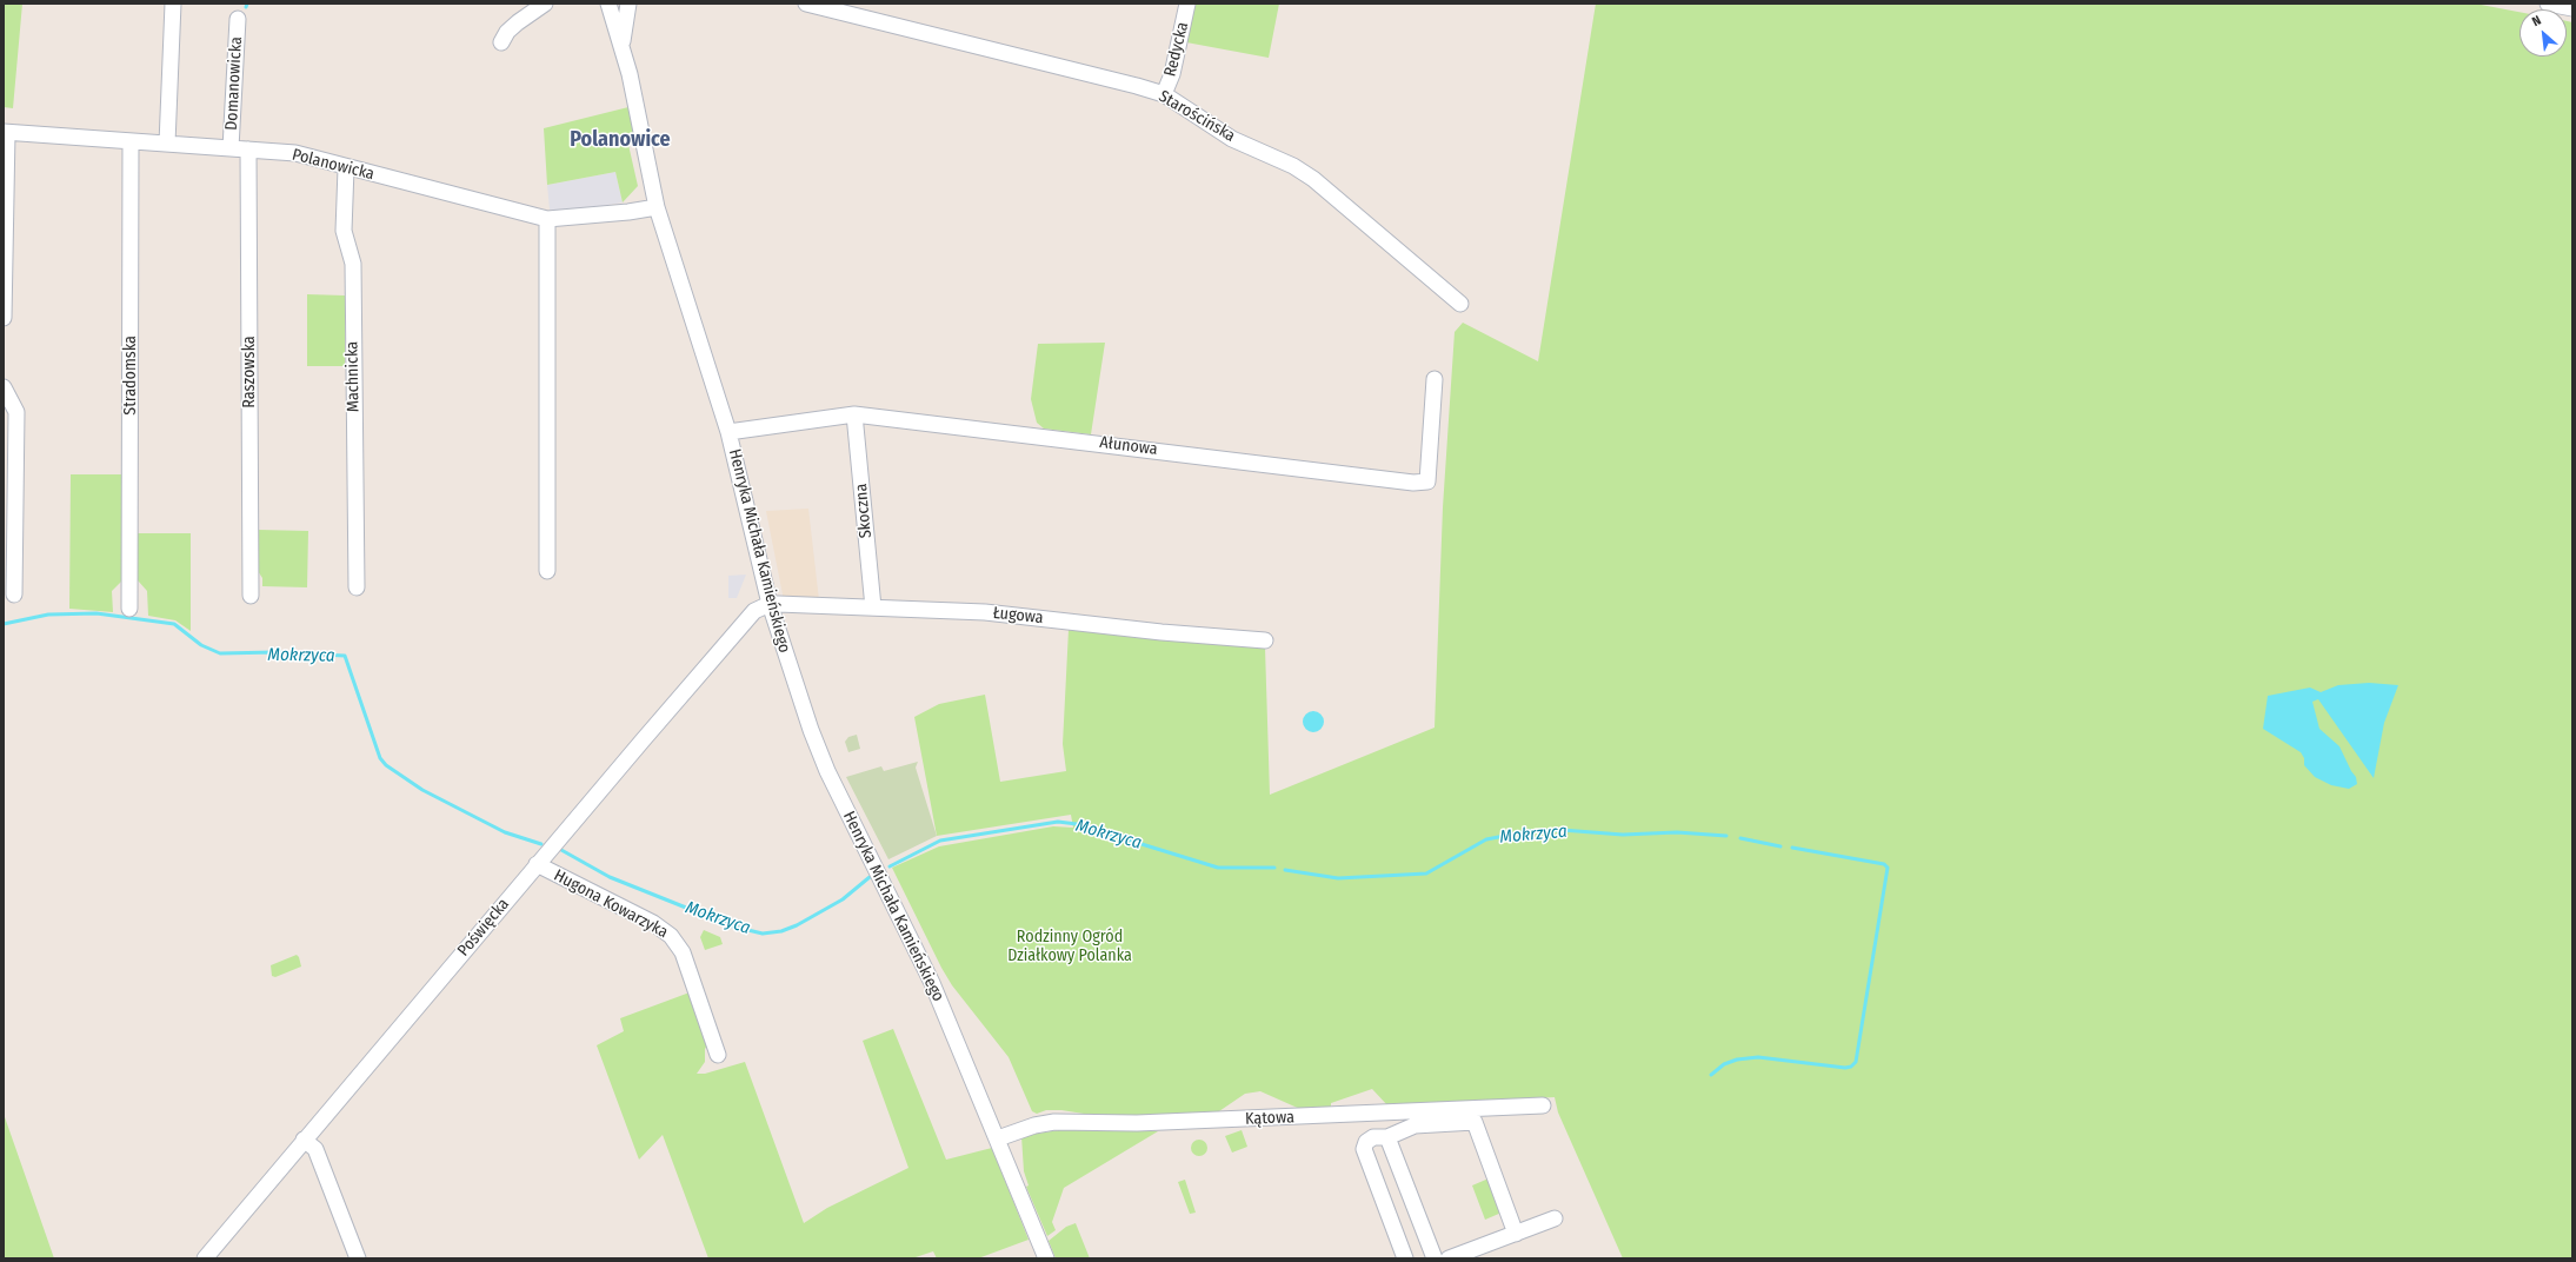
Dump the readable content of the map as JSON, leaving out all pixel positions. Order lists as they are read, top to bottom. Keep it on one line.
{"streets":{"street":["Redycka","Domanowicka","Starościńska","Polanowicka","Raszowska","Stradomska","Machnicka","Ałunowa","Skoczna","Henryka Michała Kamieńskiego","Ługowa","Hugona Kowarzyka","Poświęcka","Kątowa"]},"crossings":[["Redycka","Starościńska"],["Domanowicka","Polanowicka"],["Polanowicka","Raszowska"],["Polanowicka","Stradomska"],["Polanowicka","Machnicka"],["Polanowicka","Henryka Michała Kamieńskiego"],["Ałunowa","Skoczna"],["Ałunowa","Henryka Michała Kamieńskiego"],["Skoczna","Ługowa"],["Henryka Michała Kamieńskiego","Ługowa"],["Henryka Michała Kamieńskiego","Poświęcka"],["Henryka Michała Kamieńskiego","Kątowa"],["Ługowa","Poświęcka"],["Hugona Kowarzyka","Poświęcka"]],"districts":["Polanowice"],"water":["Mokrzyca"],"parks":["Rodzinny Ogród Działkowy Polanka"],"north":"top left"}
